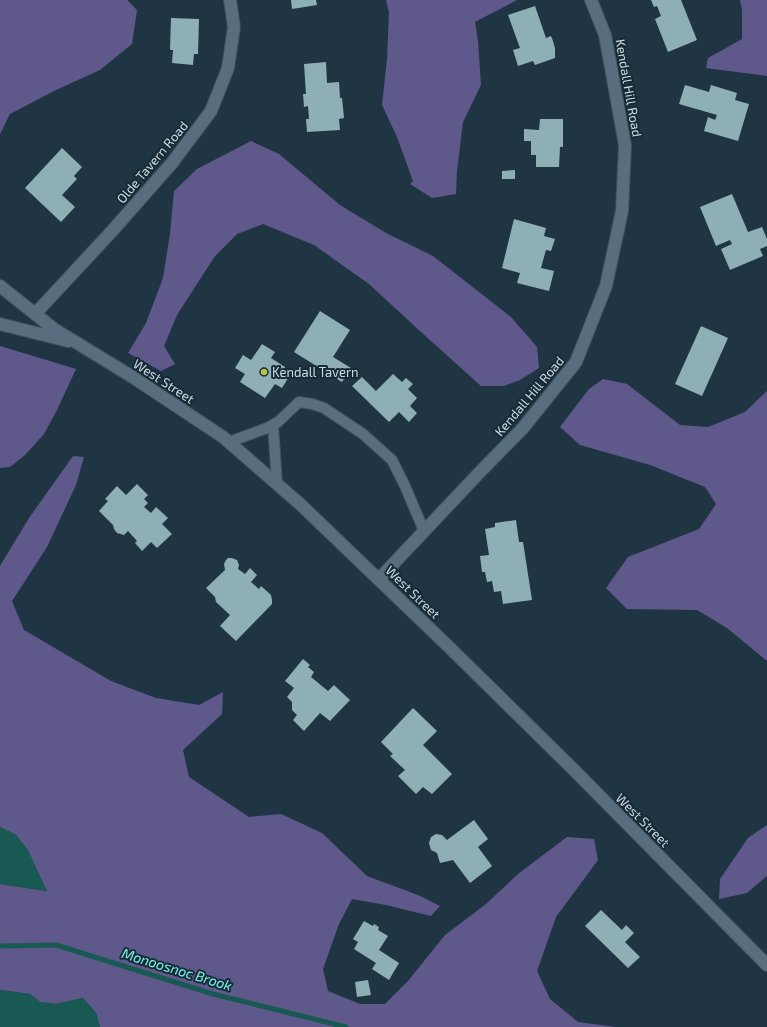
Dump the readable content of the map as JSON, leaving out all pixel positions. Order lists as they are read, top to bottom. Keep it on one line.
{"streets":{"street":["Kendall Hill Road","Olde Tavern Road","West Street"]},"crossings":[["Kendall Hill Road","West Street"],["Olde Tavern Road","West Street"]],"water":["Monoosnoc Brook"],"places":["Kendall Tavern"]}
